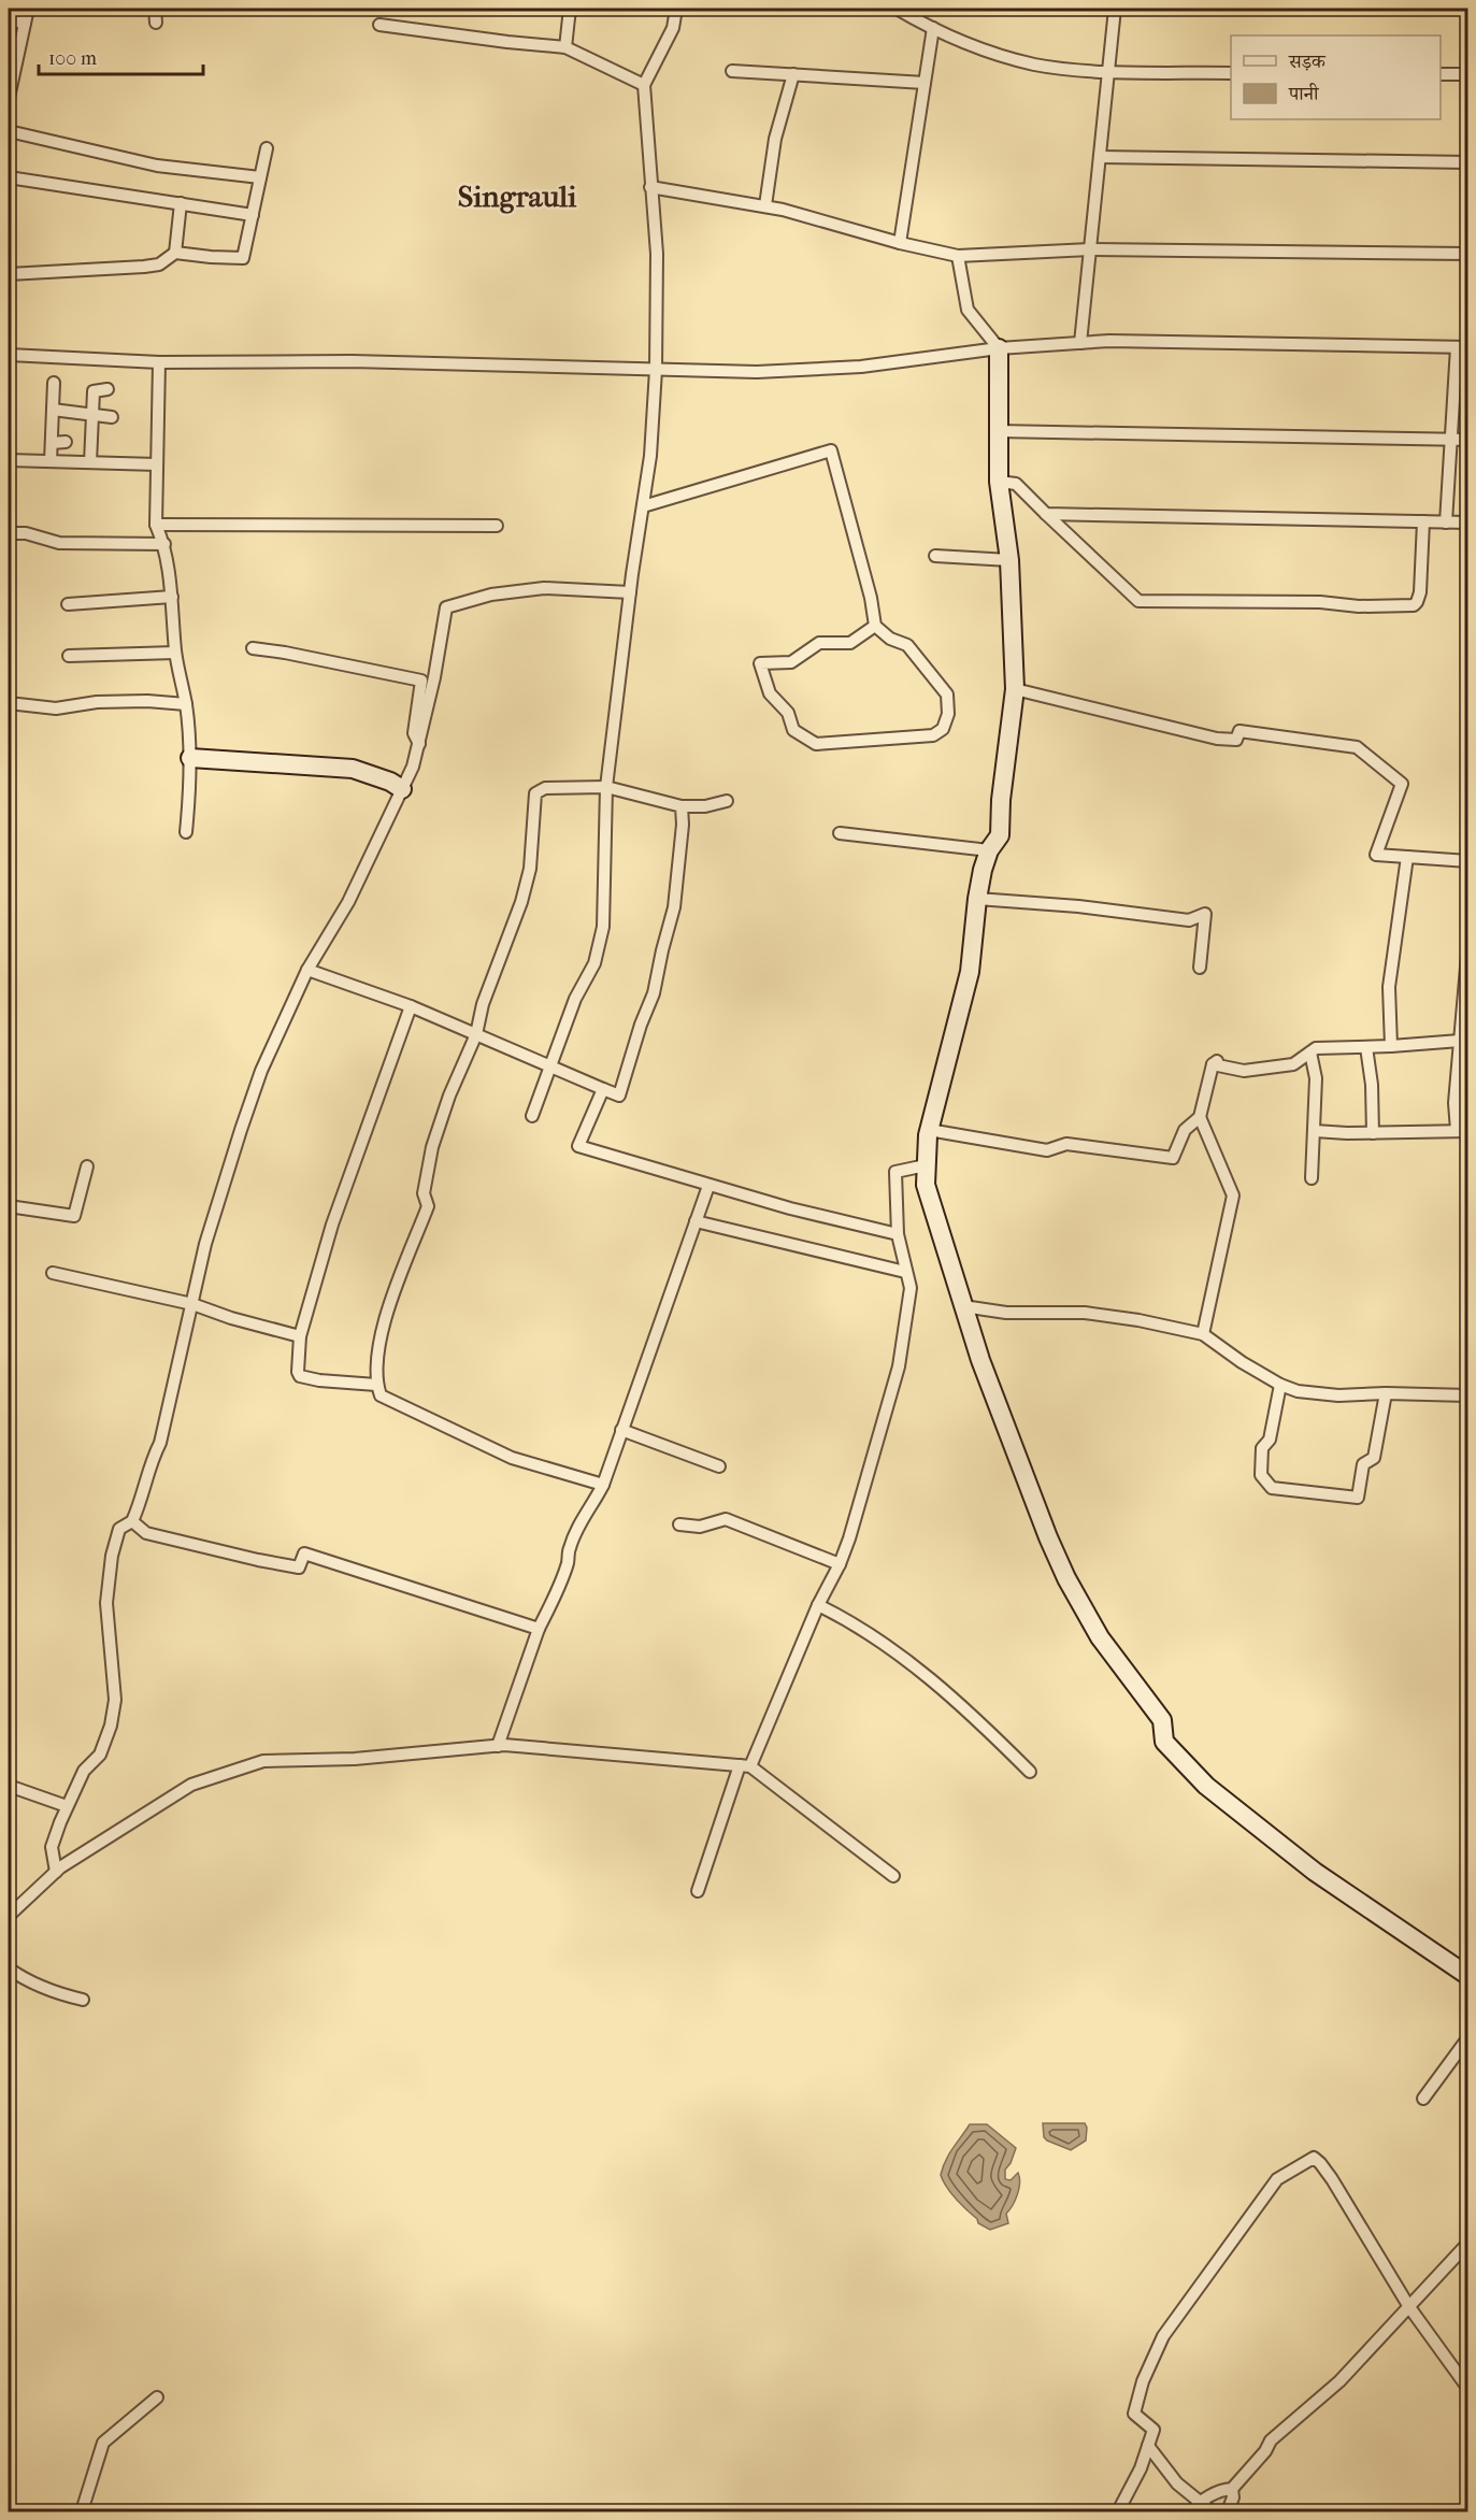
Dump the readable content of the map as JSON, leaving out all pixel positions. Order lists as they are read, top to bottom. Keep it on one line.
{"districts":["Singrauli"],"legend":["सड़क","पानी"],"scale_bar":"100 m"}
